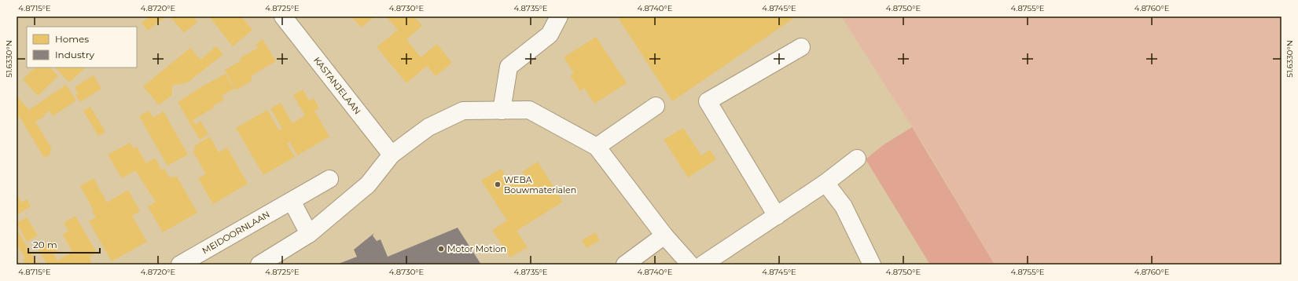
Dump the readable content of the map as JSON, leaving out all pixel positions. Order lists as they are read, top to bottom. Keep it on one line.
{"streets":{"street":["KASTANJELAAN","MEIDOORNLAAN"]},"places":["WEBA Bouwmaterialen","Motor Motion"],"legend":["Homes","Industry"],"scale_bar":"20 m","coordinates":["4.8715°E","4.8720°E","4.8725°E","4.8730°E","4.8735°E","4.8740°E","4.8745°E","4.8750°E","4.8755°E","4.8760°E","51.6330°N"]}
